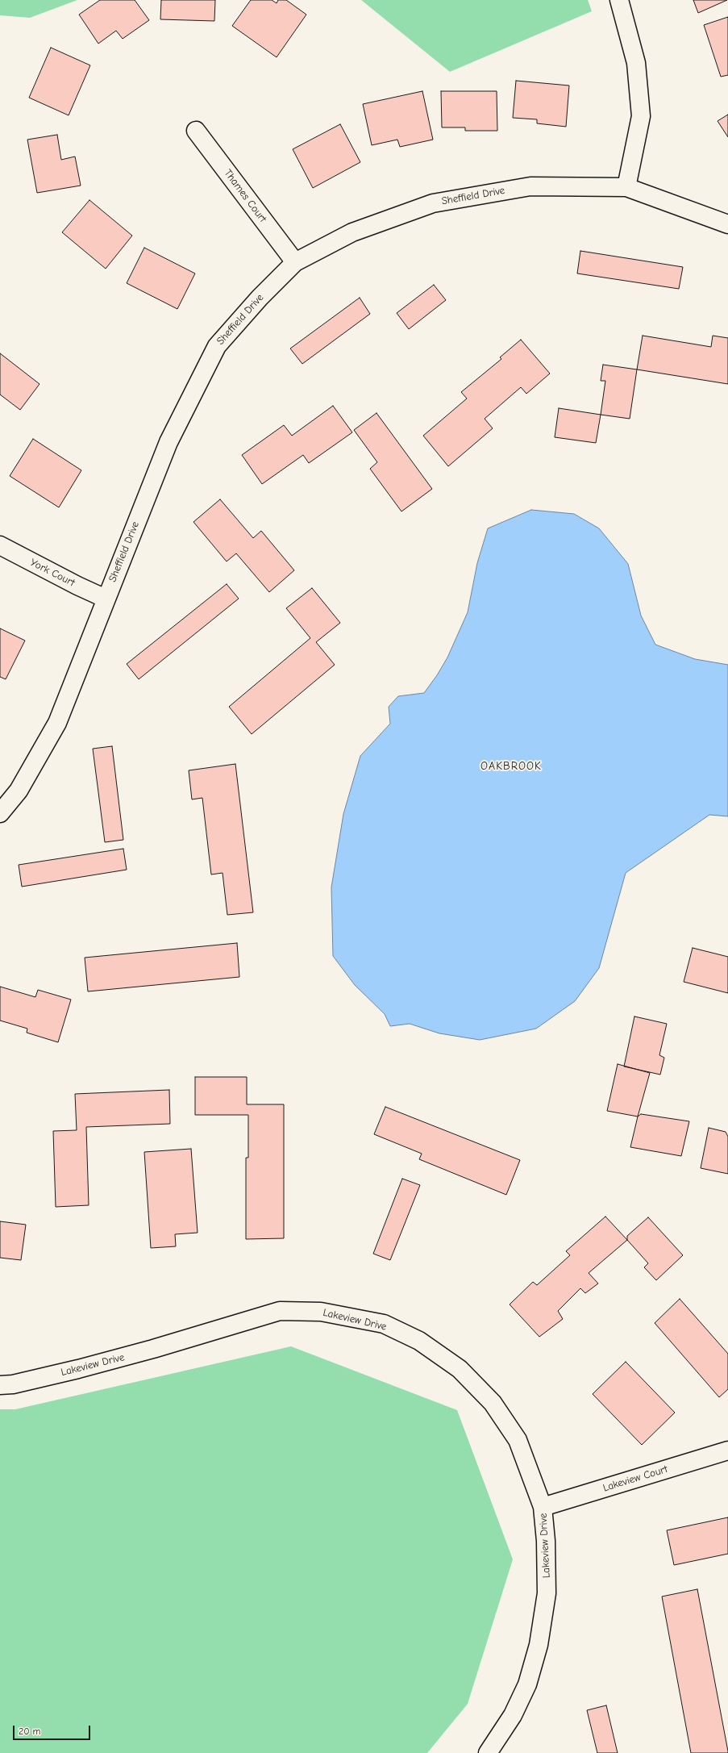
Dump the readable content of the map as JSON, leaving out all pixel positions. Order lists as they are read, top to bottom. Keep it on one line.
{"streets":{"street":["Thames Court","Sheffield Drive","York Court","Lakeview Drive","Lakeview Court"]},"crossings":[["Thames Court","Sheffield Drive"],["Sheffield Drive","York Court"],["Lakeview Drive","Lakeview Court"]],"districts":["OAKBROOK"],"scale_bar":"20 m"}
